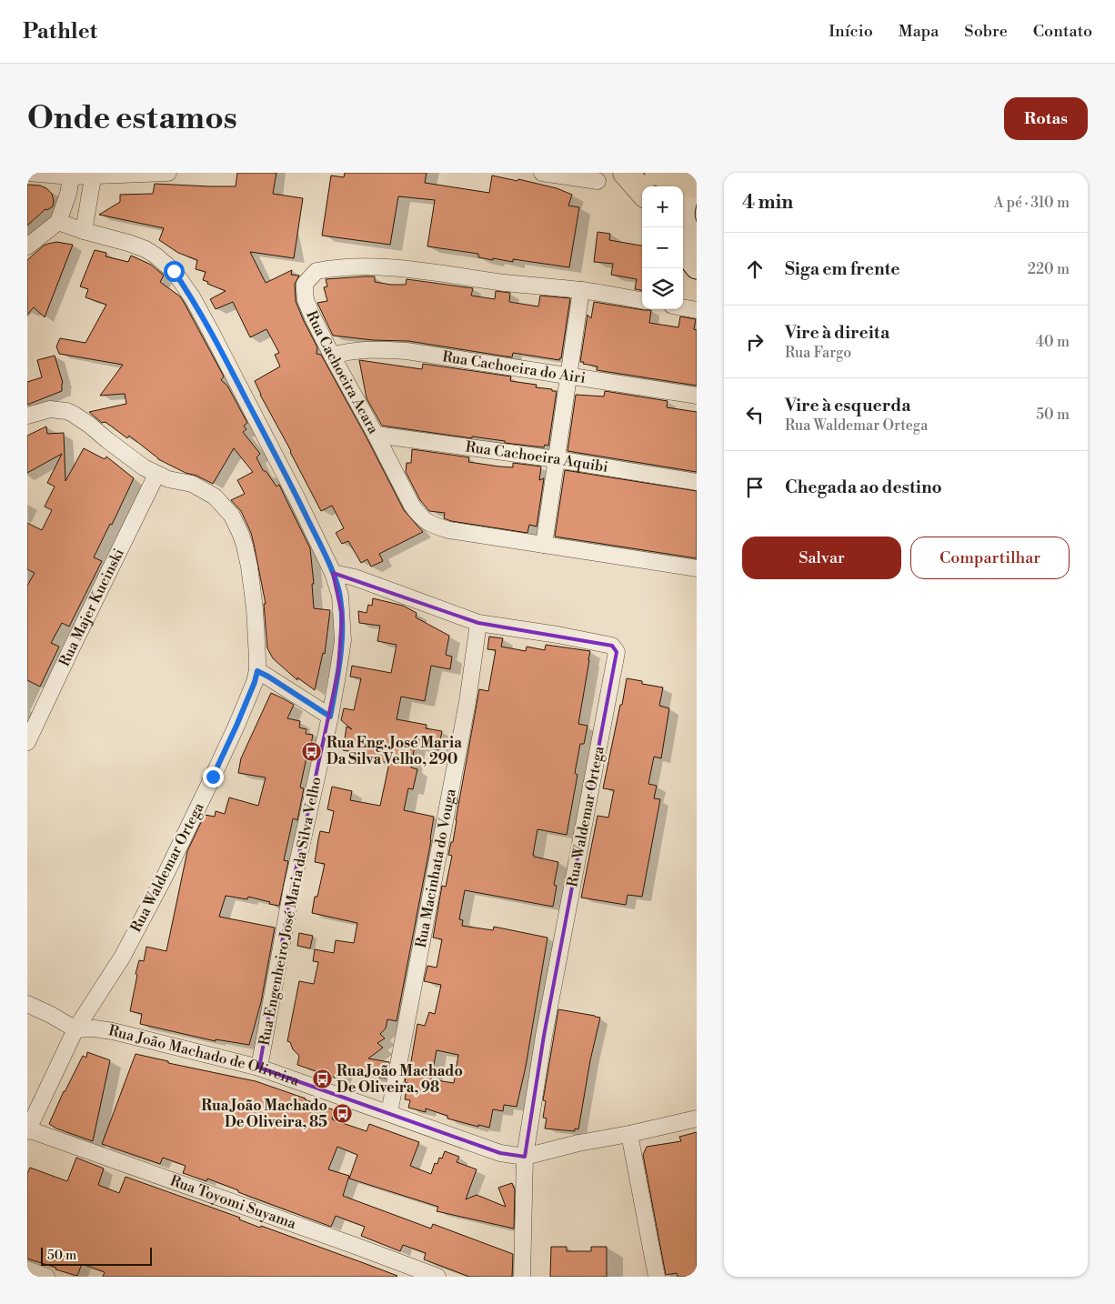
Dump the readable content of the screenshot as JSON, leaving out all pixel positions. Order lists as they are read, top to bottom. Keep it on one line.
{"streets":{"street":["Rua Cachoeira do Airi","Rua Cachoeira Acara","Rua Cachoeira Aquibi","Rua Majer Kucinski","Rua Waldemar Ortega","Rua Macinhata do Vouga","Rua Engenheiro José Maria da Silva Velho","Rua João Machado de Oliveira","Rua Toyomi Suyama"]},"crossings":[["Rua Cachoeira do Airi","Rua Cachoeira Acara"],["Rua Cachoeira Acara","Rua Cachoeira Aquibi"],["Rua Majer Kucinski","Rua Waldemar Ortega"],["Rua Waldemar Ortega","Rua Macinhata do Vouga"],["Rua Waldemar Ortega","Rua Engenheiro José Maria da Silva Velho"],["Rua Waldemar Ortega","Rua João Machado de Oliveira"],["Rua Waldemar Ortega","Rua Toyomi Suyama"],["Rua Macinhata do Vouga","Rua João Machado de Oliveira"],["Rua Engenheiro José Maria da Silva Velho","Rua João Machado de Oliveira"]],"places":{"bus stop":["Rua Eng. José Maria Da Silva Velho, 290","Rua João Machado De Oliveira, 98","Rua João Machado De Oliveira, 85"]},"scale_bar":"50 m","page":{"header":"Pathlet","nav":["Início","Mapa","Sobre","Contato"],"buttons":["Rotas",["Salvar","Compartilhar"]],"title":"Onde estamos","heading":["4 min","A pé · 310 m"],"map_buttons":["+","−"],"list":[["Siga em frente","220 m"],["Vire à direita","Rua Fargo","40 m"],["Vire à esquerda","Rua Waldemar Ortega","50 m"],"Chegada ao destino"],"scale":"50 m"}}
